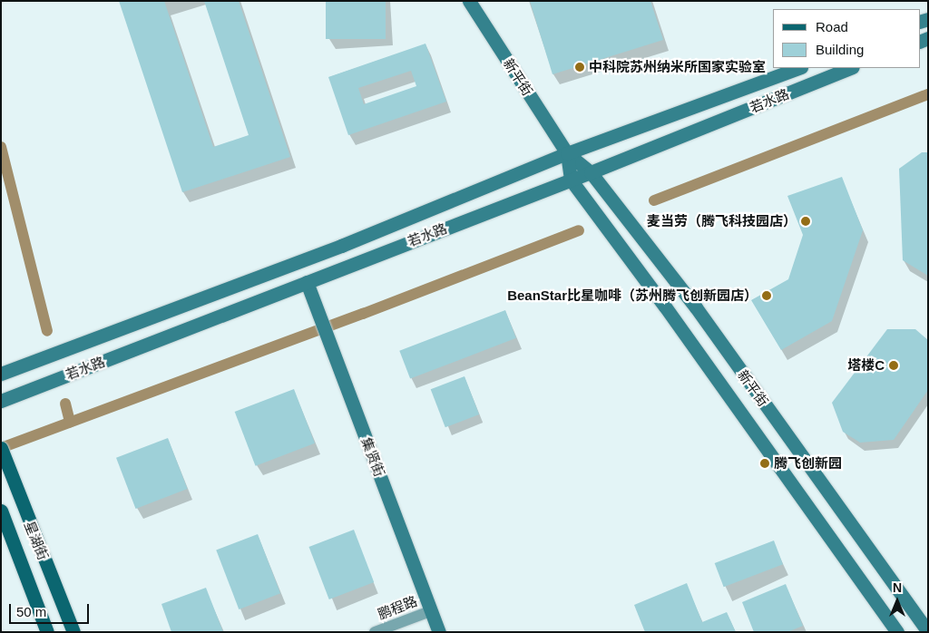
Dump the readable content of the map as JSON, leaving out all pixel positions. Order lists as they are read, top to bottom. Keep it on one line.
{"streets":{"main road":["新平街","若水路","集贤街","星湖街"],"street":["鹏程路"]},"crossings":[["新平街","若水路"],["若水路","集贤街"],["集贤街","鹏程路"]],"places":["中科院苏州纳米所国家实验室","麦当劳（腾飞科技园店）","BeanStar比星咖啡（苏州腾飞创新园店）","塔楼C","腾飞创新园"],"legend":["Road","Building"],"scale_bar":"50 m","north":"top"}
